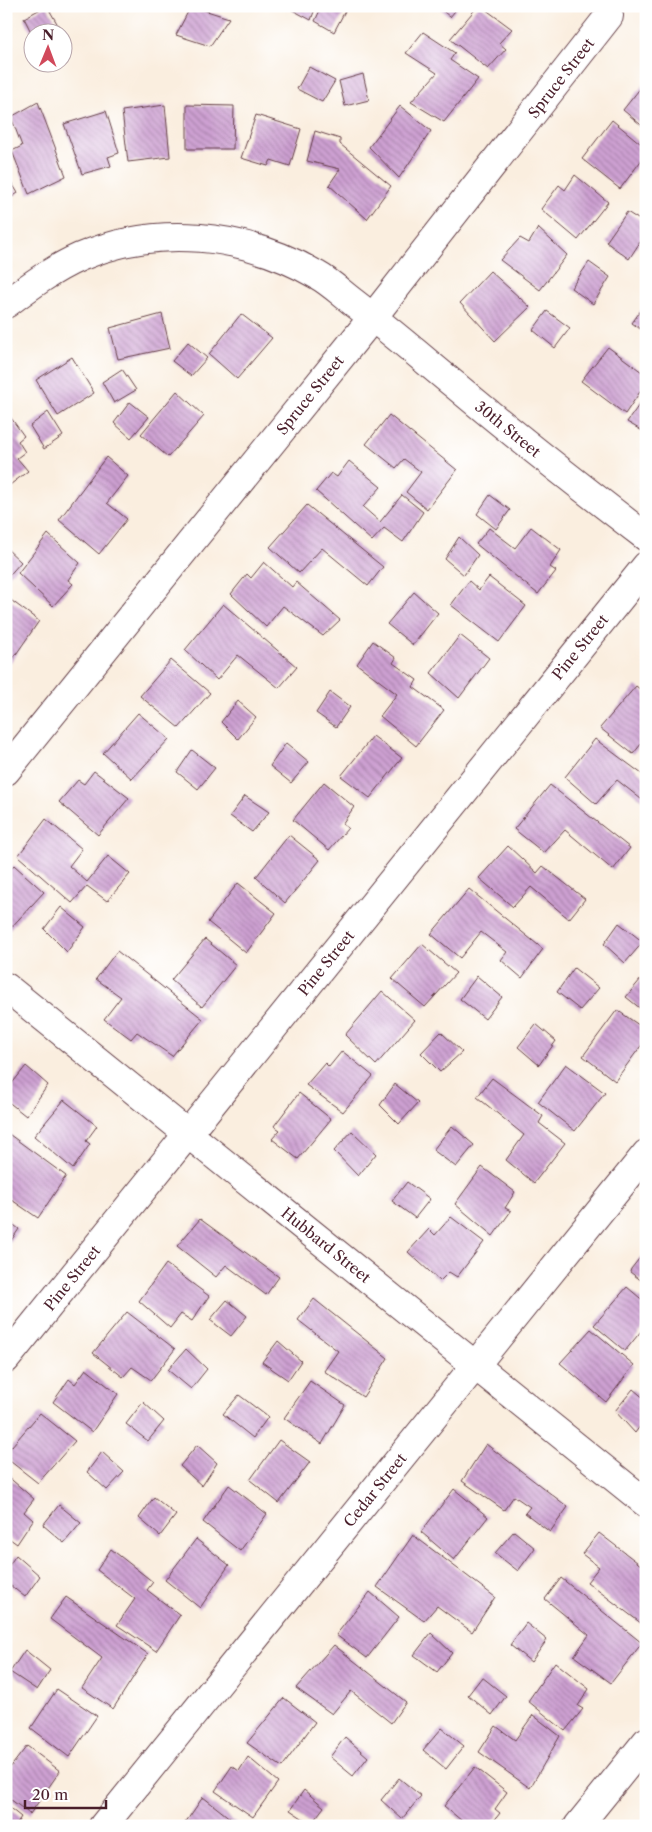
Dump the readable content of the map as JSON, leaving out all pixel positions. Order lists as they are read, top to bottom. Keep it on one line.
{"streets":{"street":["Spruce Street","30th Street","Pine Street","Hubbard Street","Cedar Street"]},"crossings":[["Spruce Street","30th Street"],["Pine Street","Hubbard Street"],["Hubbard Street","Cedar Street"]],"scale_bar":"20 m","north":"top"}
